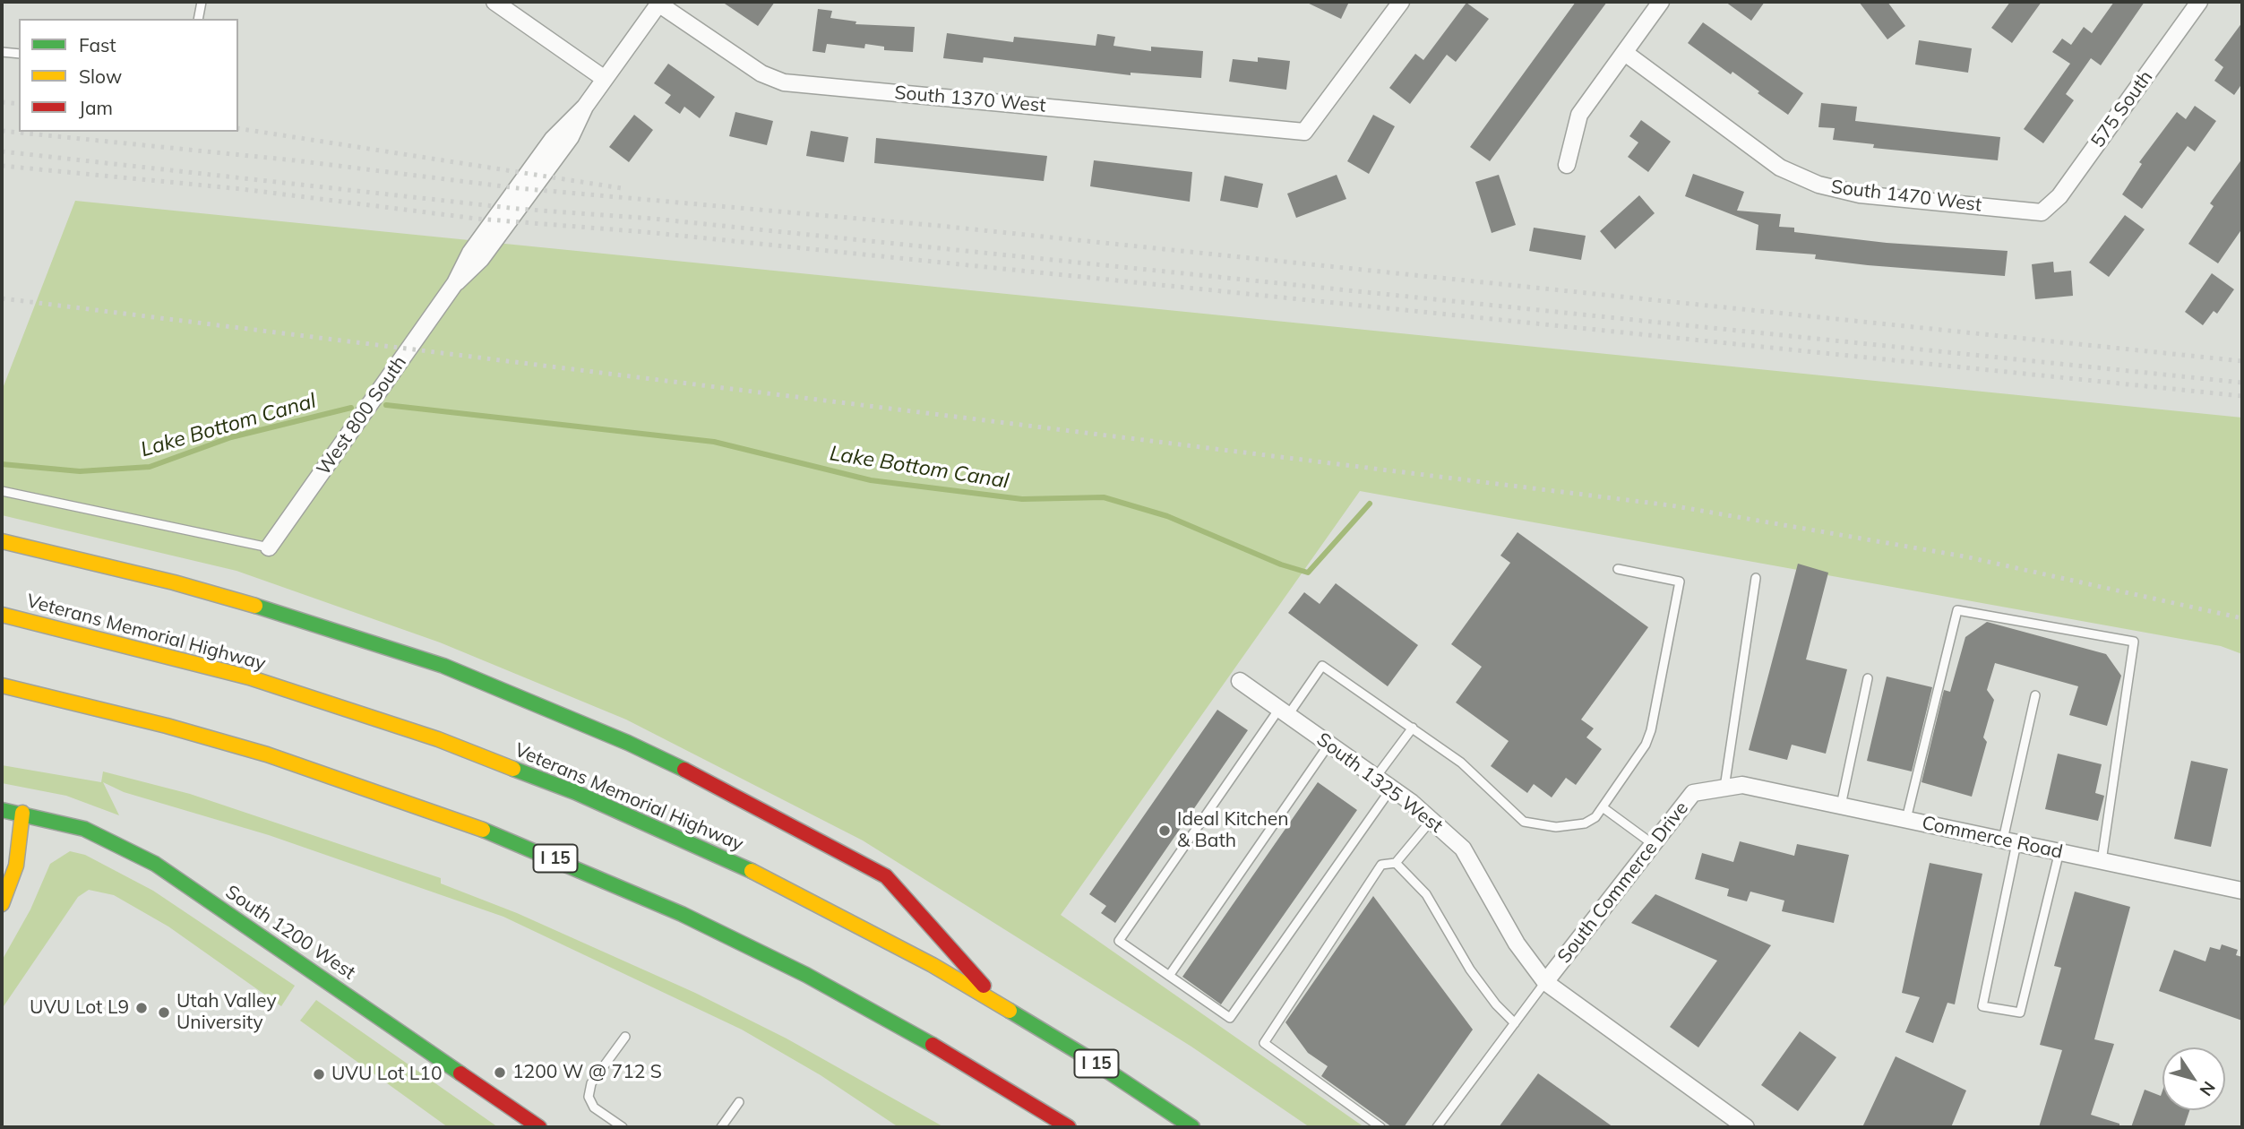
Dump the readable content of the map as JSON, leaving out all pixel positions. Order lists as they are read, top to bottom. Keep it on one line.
{"streets":{"main road":["Veterans Memorial Highway","I 15","South 1200 West"],"street":["South 1370 West","575 South","South 1470 West","West 800 South","South 1325 West","Commerce Road","South Commerce Drive"]},"crossings":[["South 1370 West","West 800 South"],["575 South","South 1470 West"],["South 1325 West","South Commerce Drive"],["Commerce Road","South Commerce Drive"]],"water":["Lake Bottom Canal"],"places":["Ideal Kitchen & Bath","UVU Lot L9","Utah Valley University","1200 W @ 712 S","UVU Lot L10"],"legend":["Fast","Slow","Jam"],"north":"bottom right"}
